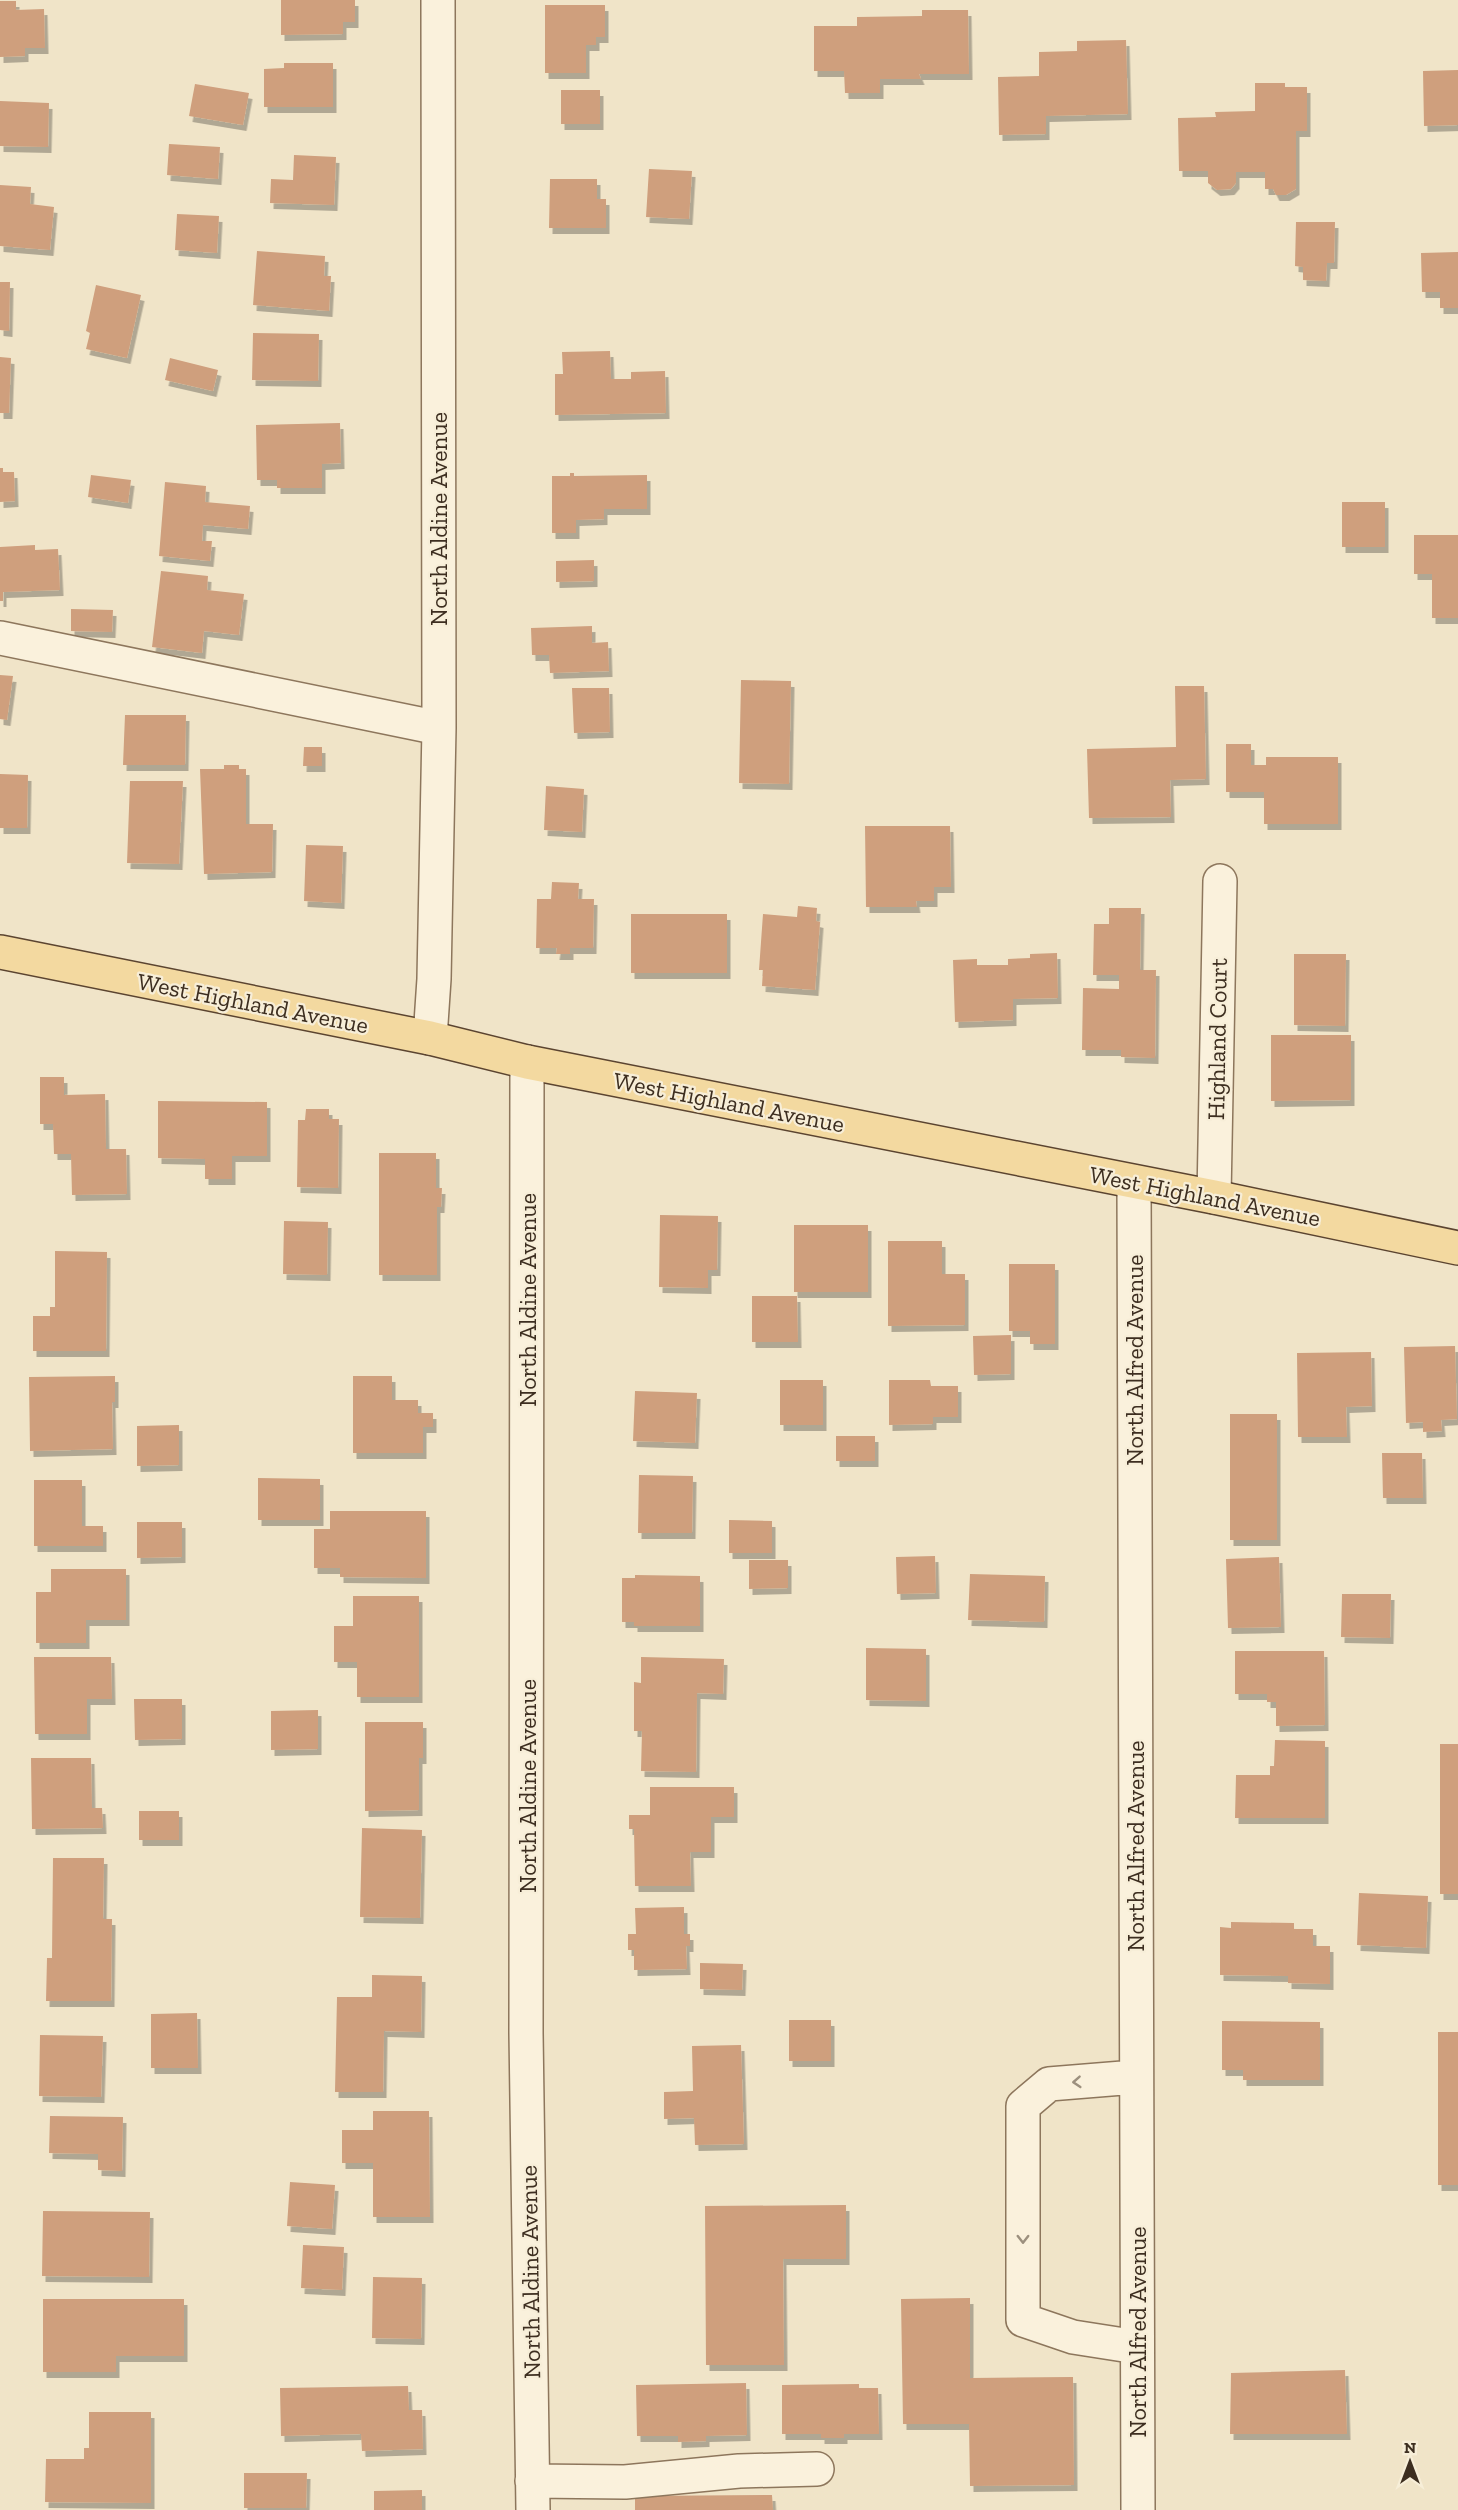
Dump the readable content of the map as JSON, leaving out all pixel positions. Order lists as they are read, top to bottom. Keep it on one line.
{"streets":{"main road":["West Highland Avenue"],"street":["North Aldine Avenue","Highland Court","North Alfred Avenue"]},"crossings":[["North Aldine Avenue","West Highland Avenue"],["West Highland Avenue","Highland Court"],["West Highland Avenue","North Alfred Avenue"]],"north":"top"}
